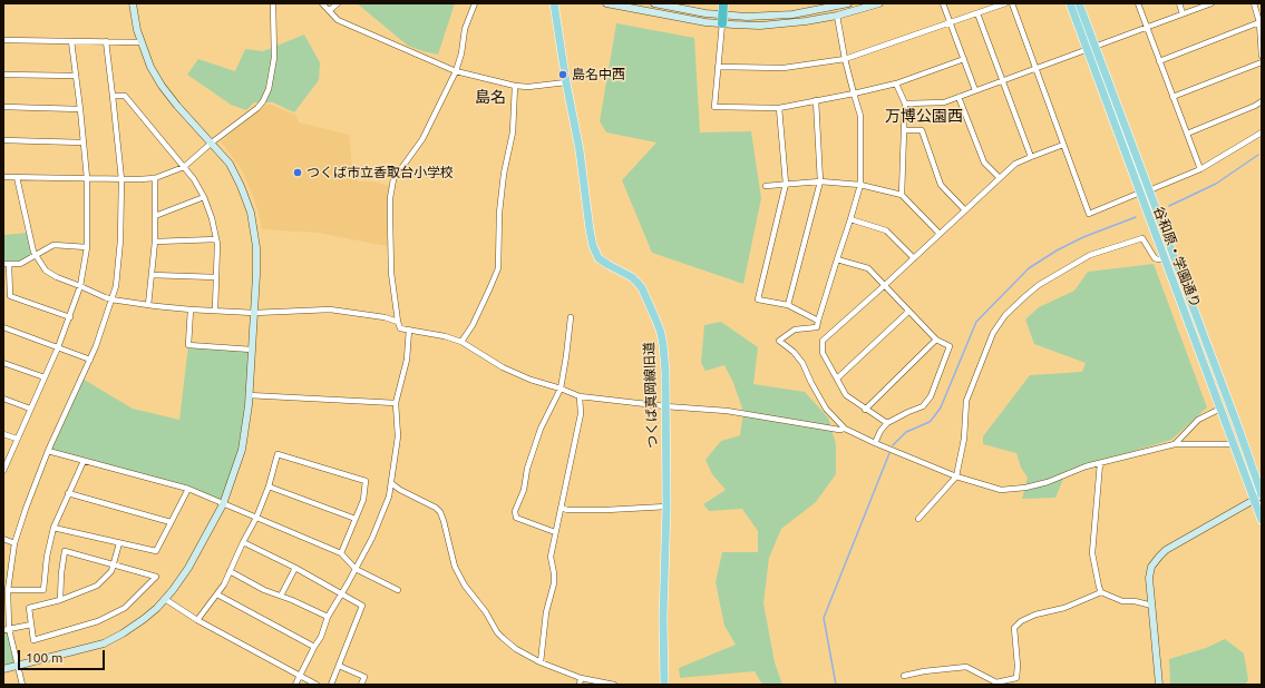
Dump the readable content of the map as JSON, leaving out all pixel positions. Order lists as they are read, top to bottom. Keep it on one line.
{"streets":{"main road":["谷和原・学園通り","つくば真岡線旧道"]},"districts":["島名","万博公園西"],"places":["島名中西","つくば市立香取台小学校"],"scale_bar":"100 m"}
